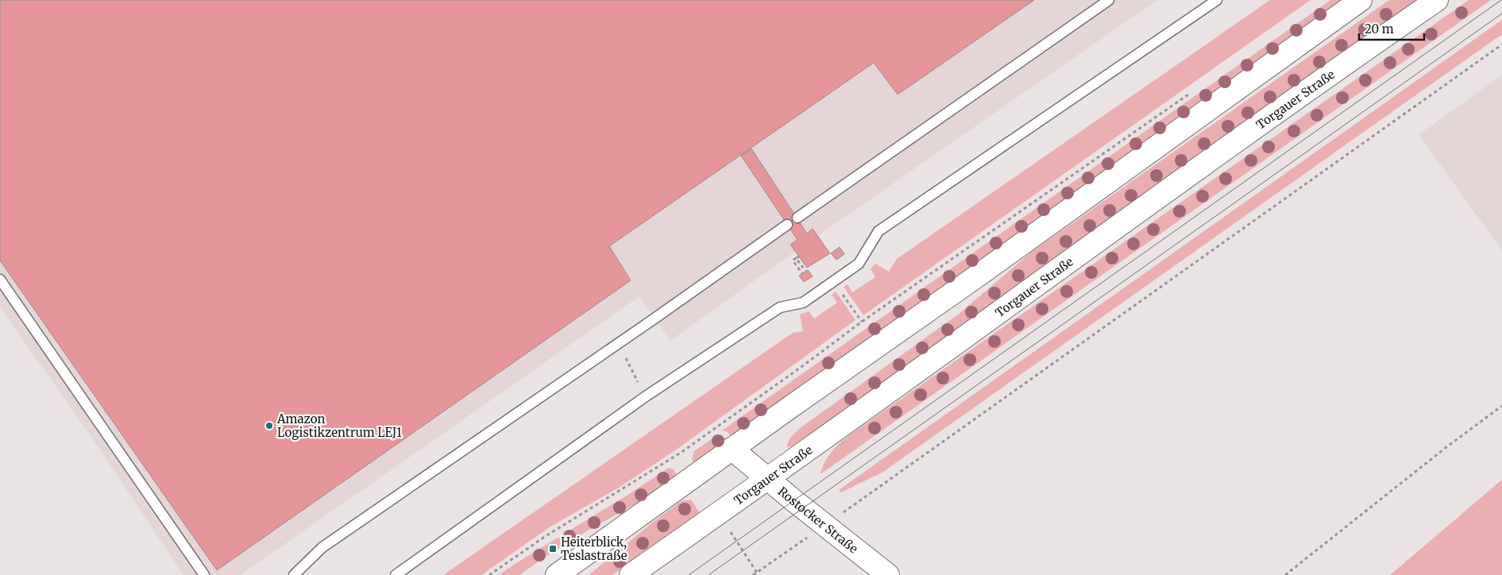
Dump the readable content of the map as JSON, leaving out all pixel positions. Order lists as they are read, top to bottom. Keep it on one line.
{"streets":{"main road":["Torgauer Straße","Rostocker Straße"]},"crossings":[["Torgauer Straße","Rostocker Straße"]],"places":{"other":["Amazon Logistikzentrum LEJ1"],"transit":["Heiterblick, Teslastraße"]},"scale_bar":"20 m"}
